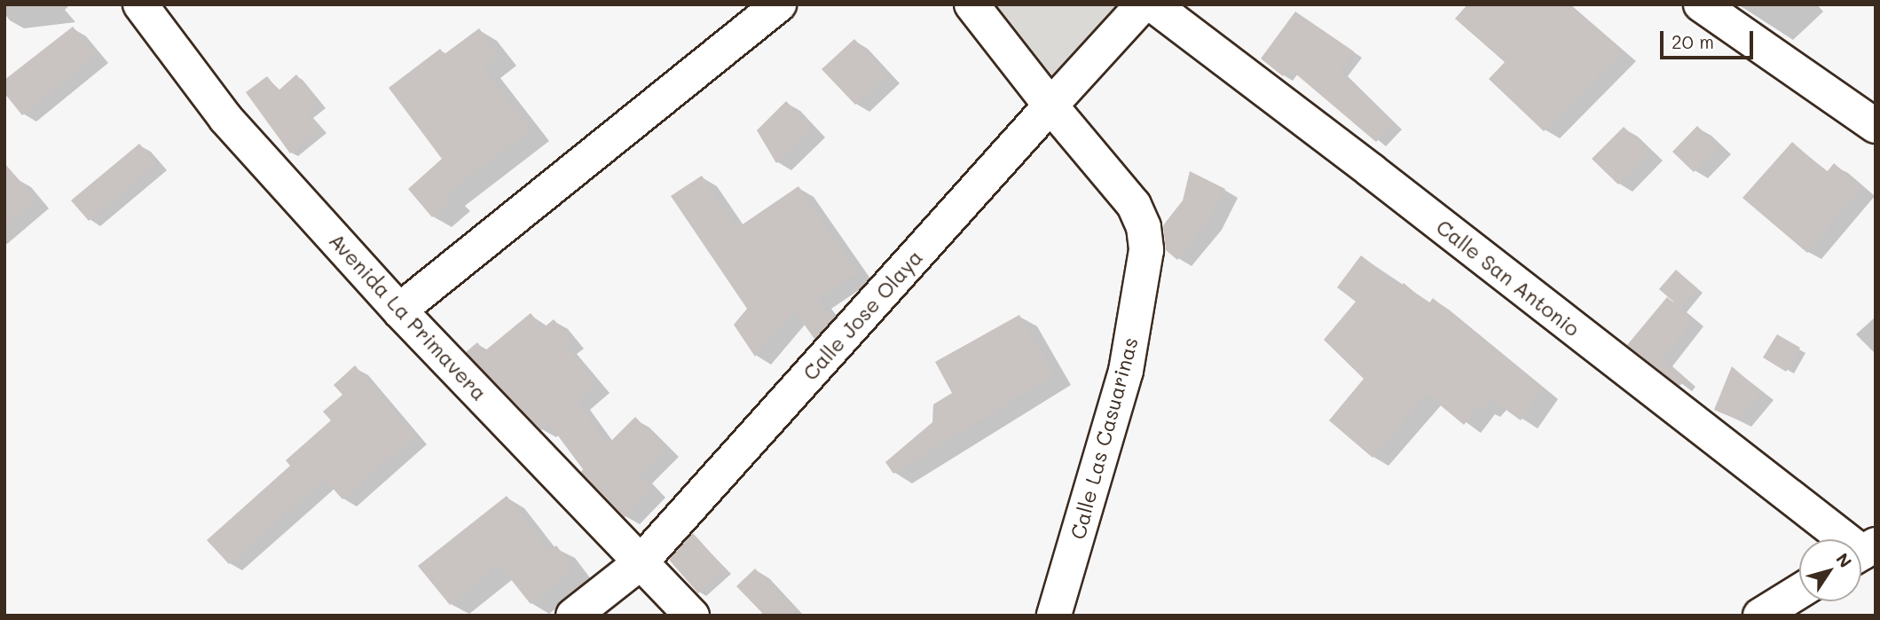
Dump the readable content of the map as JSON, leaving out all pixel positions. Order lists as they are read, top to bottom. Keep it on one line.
{"streets":{"street":["Calle San Antonio","Calle Jose Olaya","Avenida La Primavera","Calle Las Casuarinas"]},"crossings":[["Calle Jose Olaya","Avenida La Primavera"],["Calle Jose Olaya","Calle Las Casuarinas"]],"scale_bar":"20 m","north":"top right"}
